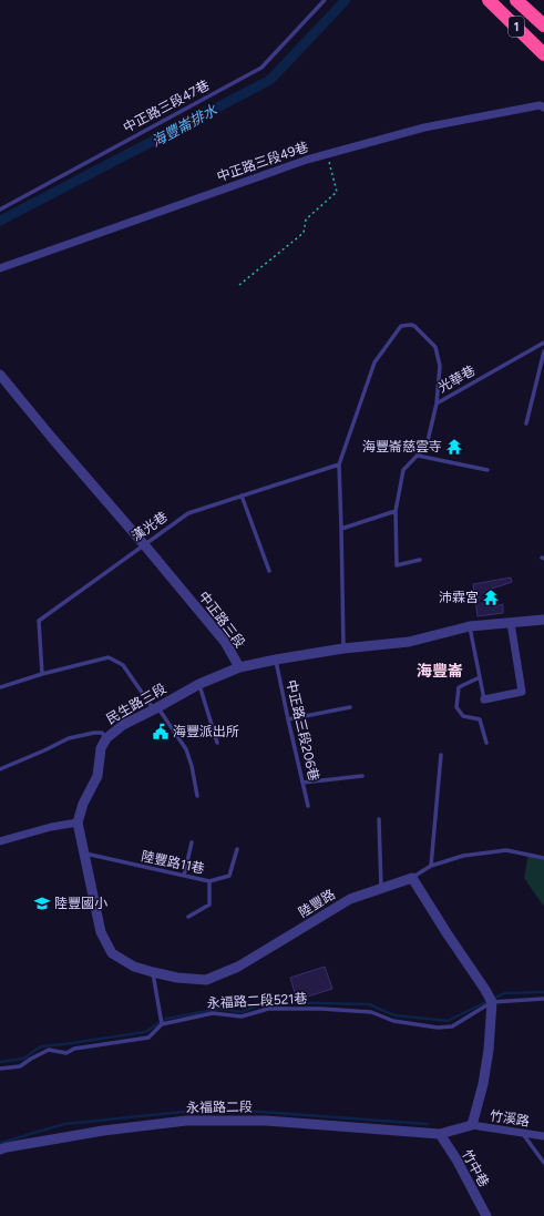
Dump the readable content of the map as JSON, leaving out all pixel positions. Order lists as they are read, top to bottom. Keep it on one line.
{"streets":{"highway":["1"],"street":["中正路三段49巷","中正路三段","民生路三段","陸豐路","永福路二段","竹溪路","竹中巷"],"lane":["中正路三段47巷","光華巷","漢光巷","中正路三段206巷","陸豐路11巷","永福路二段521巷"]},"crossings":[["漢光巷","中正路三段"],["中正路三段","民生路三段"],["中正路三段","中正路三段206巷"],["民生路三段","陸豐路"],["陸豐路11巷","陸豐路"],["永福路二段","竹中巷"]],"districts":["海豐崙"],"water":["海豐崙排水"],"places":{"temple":["海豐崙慈雲寺","沛霖宮"],"public building":["海豐派出所"],"school or university":["陸豐國小"]}}
